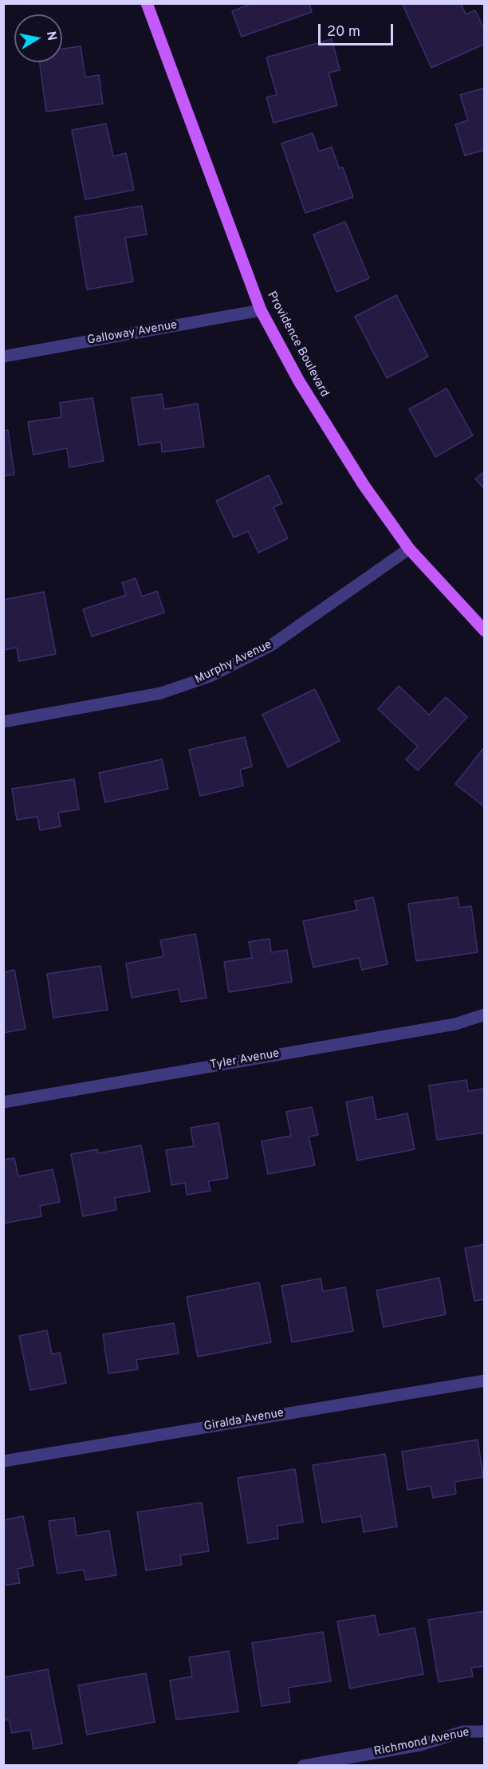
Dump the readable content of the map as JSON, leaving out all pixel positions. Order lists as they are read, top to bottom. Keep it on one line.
{"streets":{"main road":["Providence Boulevard"],"street":["Galloway Avenue","Murphy Avenue","Tyler Avenue","Giralda Avenue","Richmond Avenue"]},"crossings":[["Galloway Avenue","Providence Boulevard"],["Providence Boulevard","Murphy Avenue"]],"scale_bar":"20 m","north":"right"}
